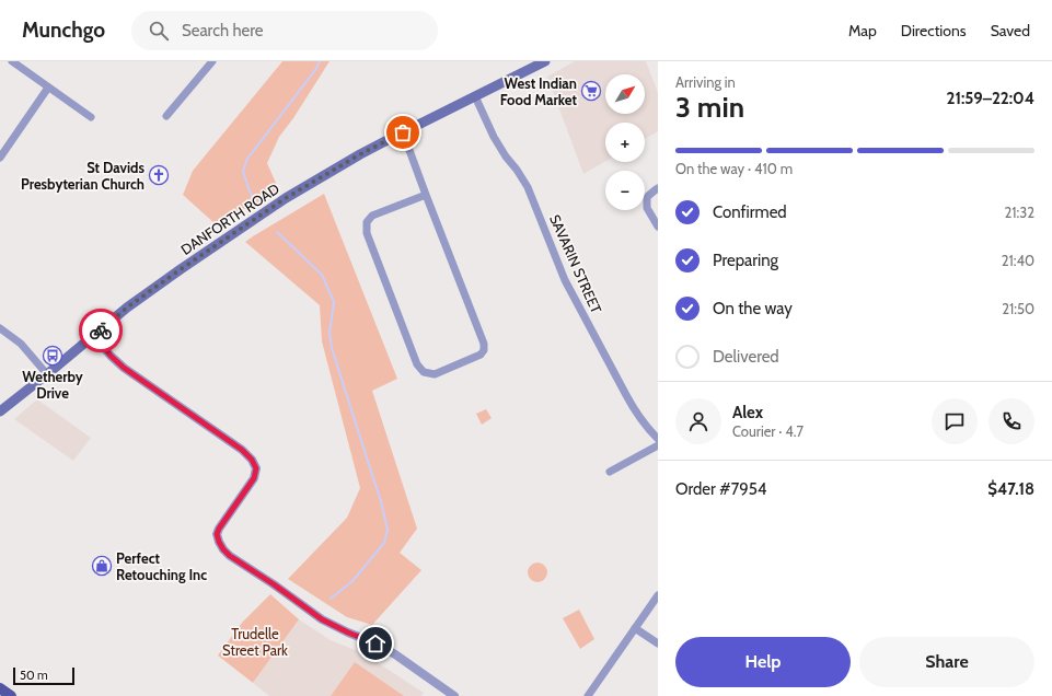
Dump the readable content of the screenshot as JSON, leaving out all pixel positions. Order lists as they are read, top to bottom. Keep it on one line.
{"streets":{"main road":["DANFORTH ROAD"],"street":["SAVARIN STREET"]},"crossings":[["DANFORTH ROAD","SAVARIN STREET"]],"parks":["Trudelle Street Park"],"places":{"supermarket":["West Indian Food Market"],"church":["St Davids Presbyterian Church"],"bus stop":["Wetherby Drive"],"shop":["Perfect Retouching Inc"]},"scale_bar":"50 m","north":"top right","page":{"header":"Munchgo","search":"Search here","nav":["Map","Directions","Saved"],"heading":["3 min","Arriving in","21:59–22:04"],"panel":["Alex","Courier · 4.7","Order #7954","$47.18"],"map_buttons":["+","−"],"bar":"On the way · 410 m","list":[["Confirmed","21:32"],["Preparing","21:40"],["On the way","21:50"],"Delivered"],"buttons":["Help","Share"],"scale":"50 m"}}
